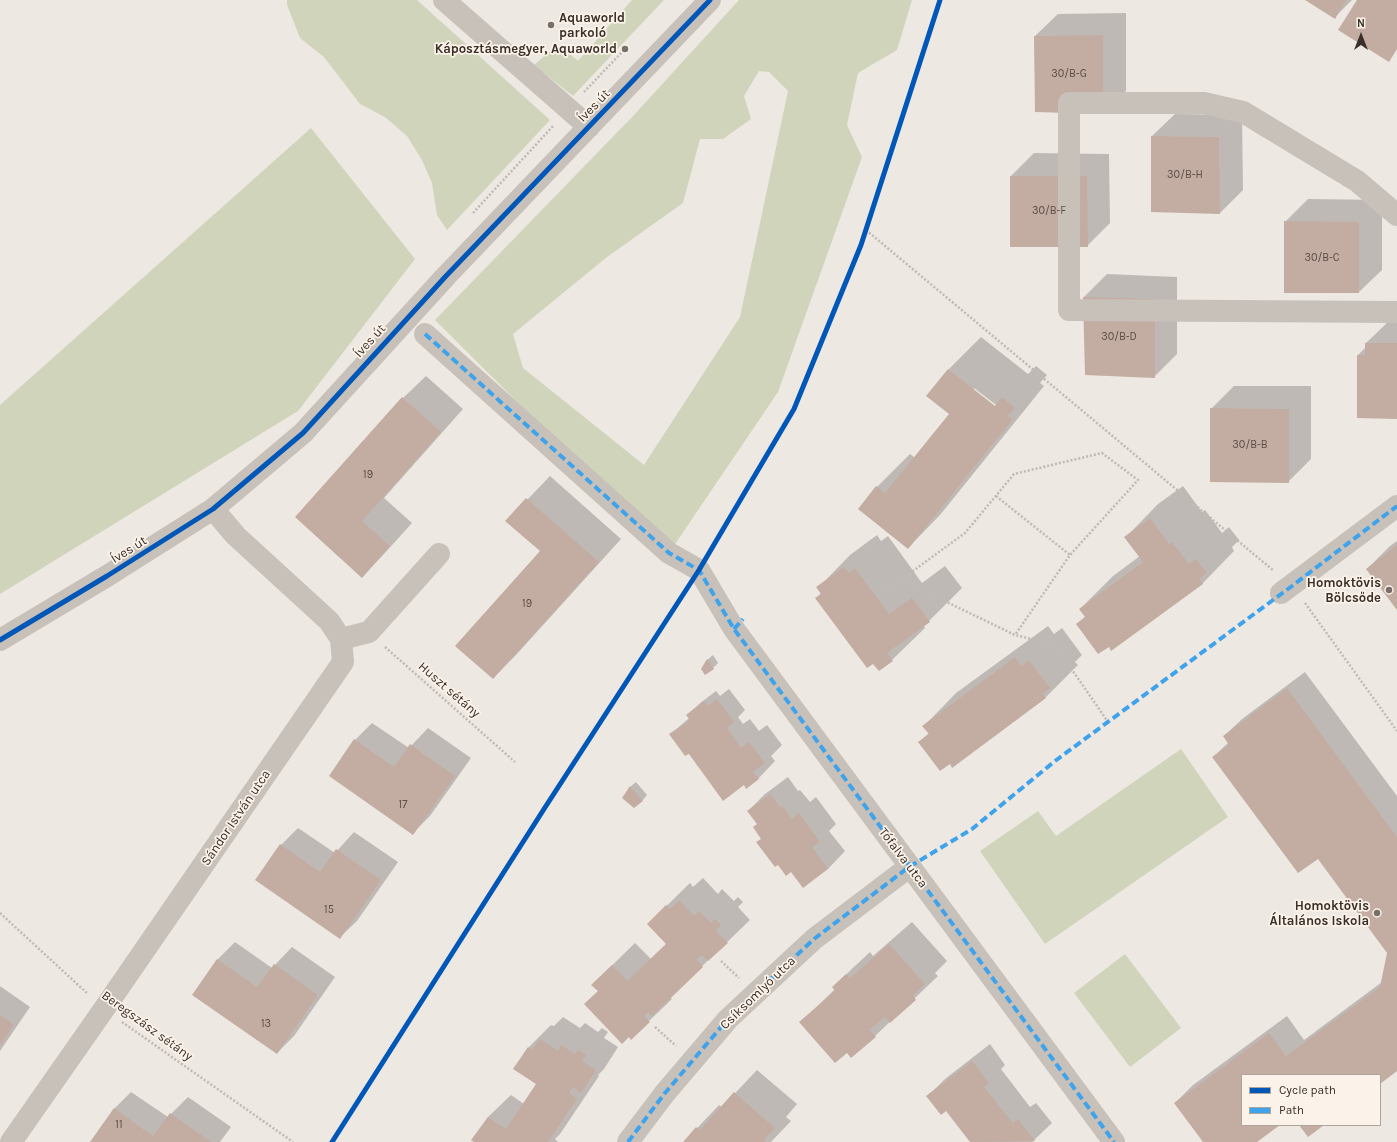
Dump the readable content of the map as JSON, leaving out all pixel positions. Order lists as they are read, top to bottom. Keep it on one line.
{"streets":{"street":["Íves út","Sándor István utca","Tófalva utca","Csíksomlyó utca"],"path":["Huszt sétány","Beregszász sétány"]},"crossings":[["Íves út","Sándor István utca"],["Sándor István utca","Beregszász sétány"],["Tófalva utca","Csíksomlyó utca"]],"places":["Aquaworld parkoló","Káposztásmegyer, Aquaworld","Homoktövis Bölcsőde","Homoktövis Általános Iskola"],"house_numbers":["30/B-G","30/B-H","30/B-F","30/B-C","30/B-D","30/B-B","19","19","17","15","13","11"],"legend":["Cycle path","Path"],"north":"top"}
